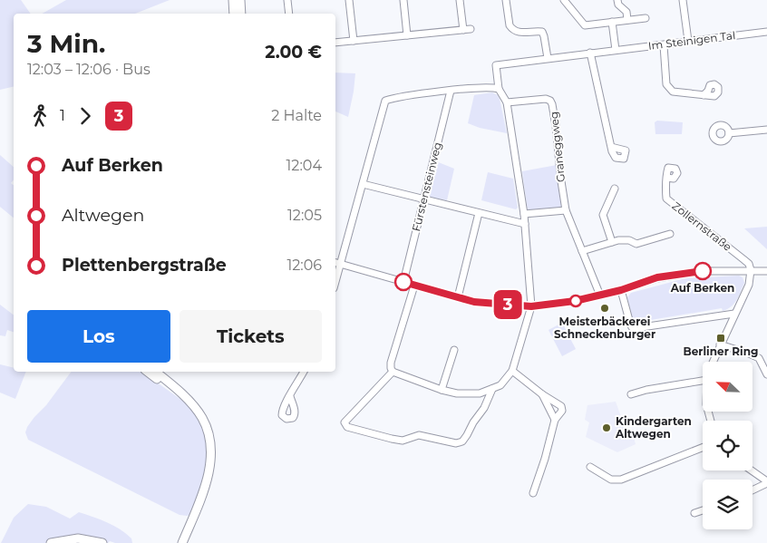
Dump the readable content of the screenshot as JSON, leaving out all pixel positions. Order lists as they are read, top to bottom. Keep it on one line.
{"streets":{"street":["Im Steinigen Tal","Graneggweg","Fürstensteinweg","Zollernstraße"]},"places":{"other":["Auf Berken","Meisterbäckerei Schneckenburger","Kindergarten Altwegen"],"transit":["Berliner Ring"]},"lines":["bus line 3"],"north":"top left","page":{"on_map":"3","heading":["3 Min.","12:03 – 12:06 · Bus","2.00 €"],"legs":["1","3","2 Halte"],"list":[{"name":"Auf Berken","value":"12:04"},{"name":"Altwegen","value":"12:05"},{"name":"Plettenbergstraße","value":"12:06"}],"buttons":["Los","Tickets"]}}
